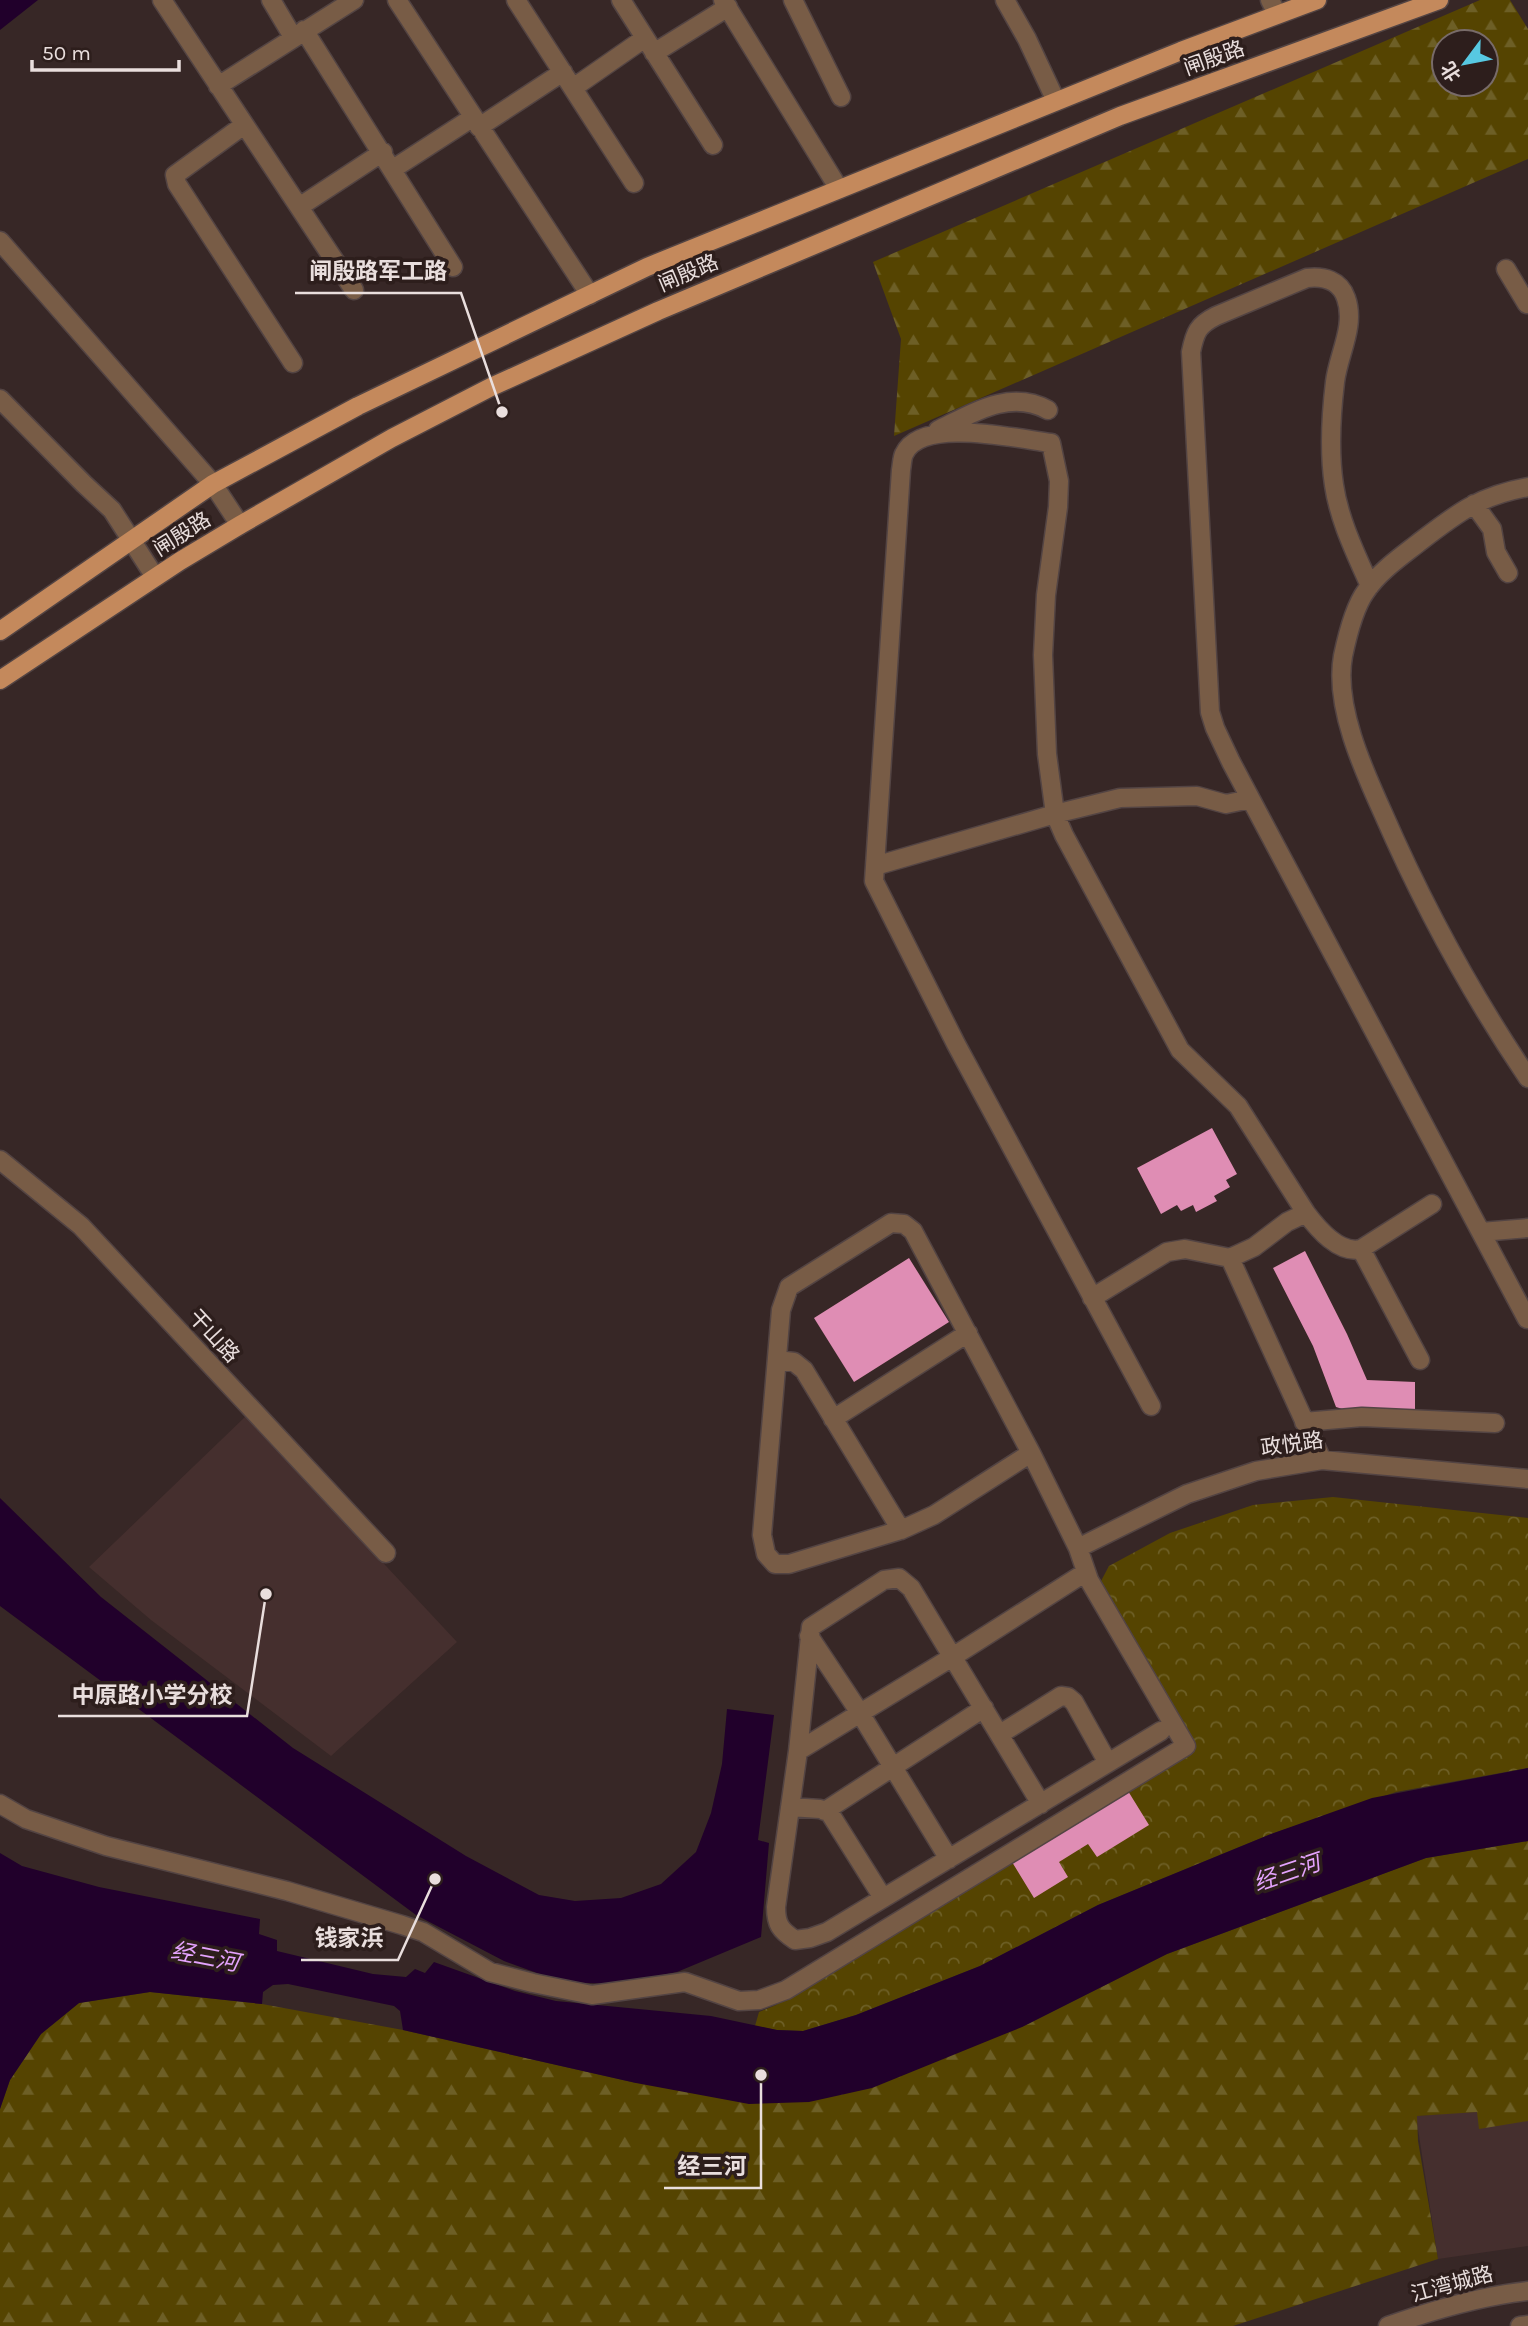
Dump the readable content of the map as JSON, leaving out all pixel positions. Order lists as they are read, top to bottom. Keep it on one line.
{"streets":{"main road":["闸殷路"],"street":["干山路","政悦路","江湾城路"]},"water":["经三河"],"places":["闸殷路军工路","中原路小学分校","钱家浜","经三河"],"scale_bar":"50 m","north":"bottom left"}
